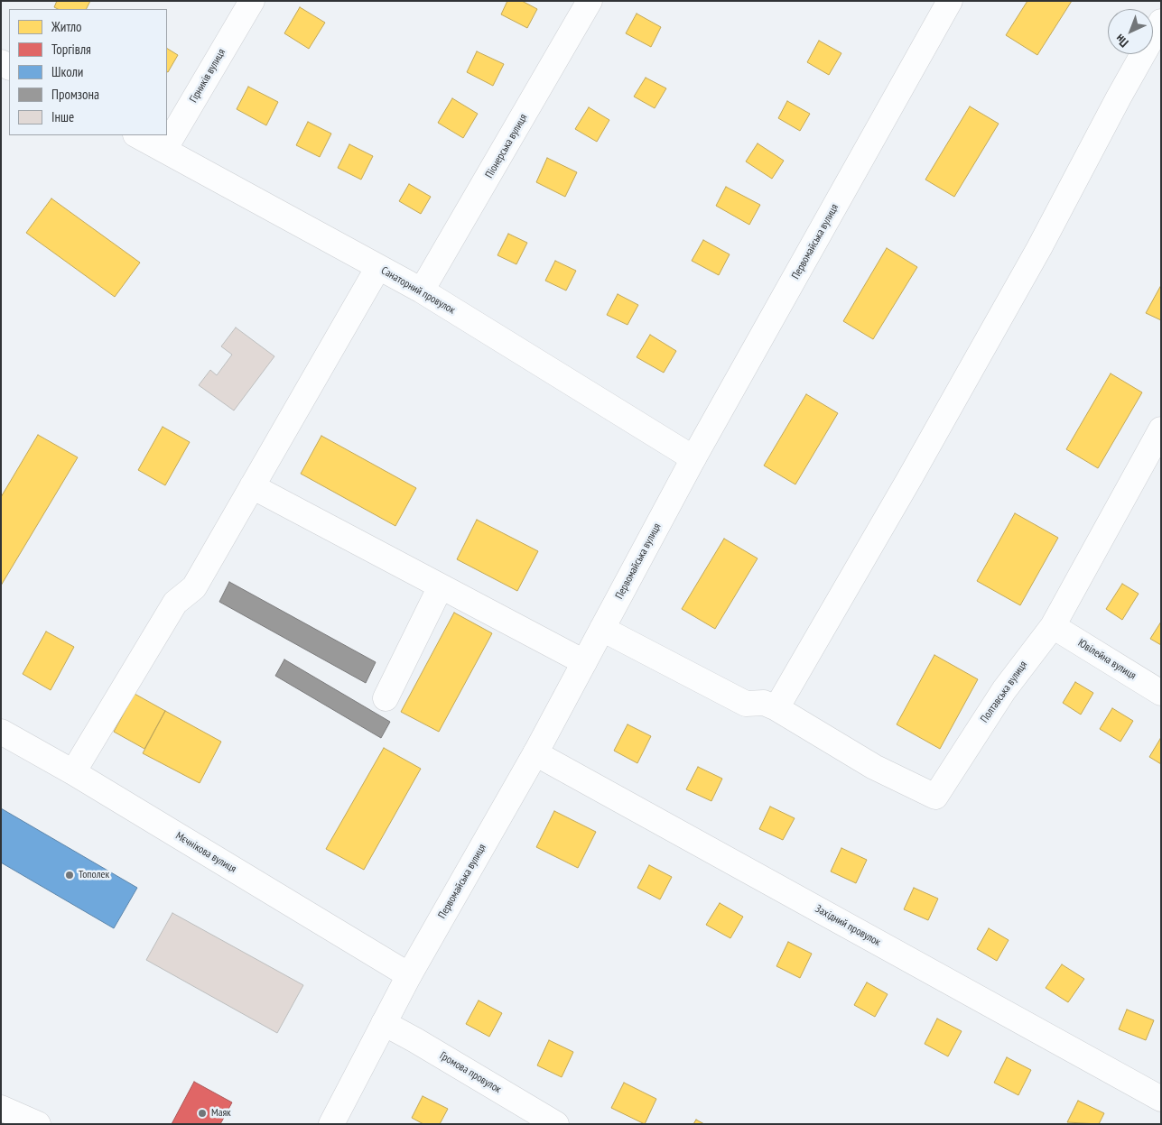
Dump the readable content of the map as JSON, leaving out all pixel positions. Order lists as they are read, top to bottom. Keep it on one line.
{"streets":{"street":["Гірників вулиця","Піонерська вулиця","Первомайська вулиця","Санаторний провулок","Ювілейна вулиця","Полтавська вулиця","Мєчнікова вулиця","Західний провулок","Громова провулок"]},"crossings":[["Гірників вулиця","Санаторний провулок"],["Піонерська вулиця","Санаторний провулок"],["Первомайська вулиця","Санаторний провулок"],["Первомайська вулиця","Мєчнікова вулиця"],["Первомайська вулиця","Західний провулок"],["Первомайська вулиця","Громова провулок"],["Ювілейна вулиця","Полтавська вулиця"]],"places":["Тополек","Маяк"],"legend":["Житло","Торгівля","Школи","Промзона","Інше"],"north":"bottom left"}
